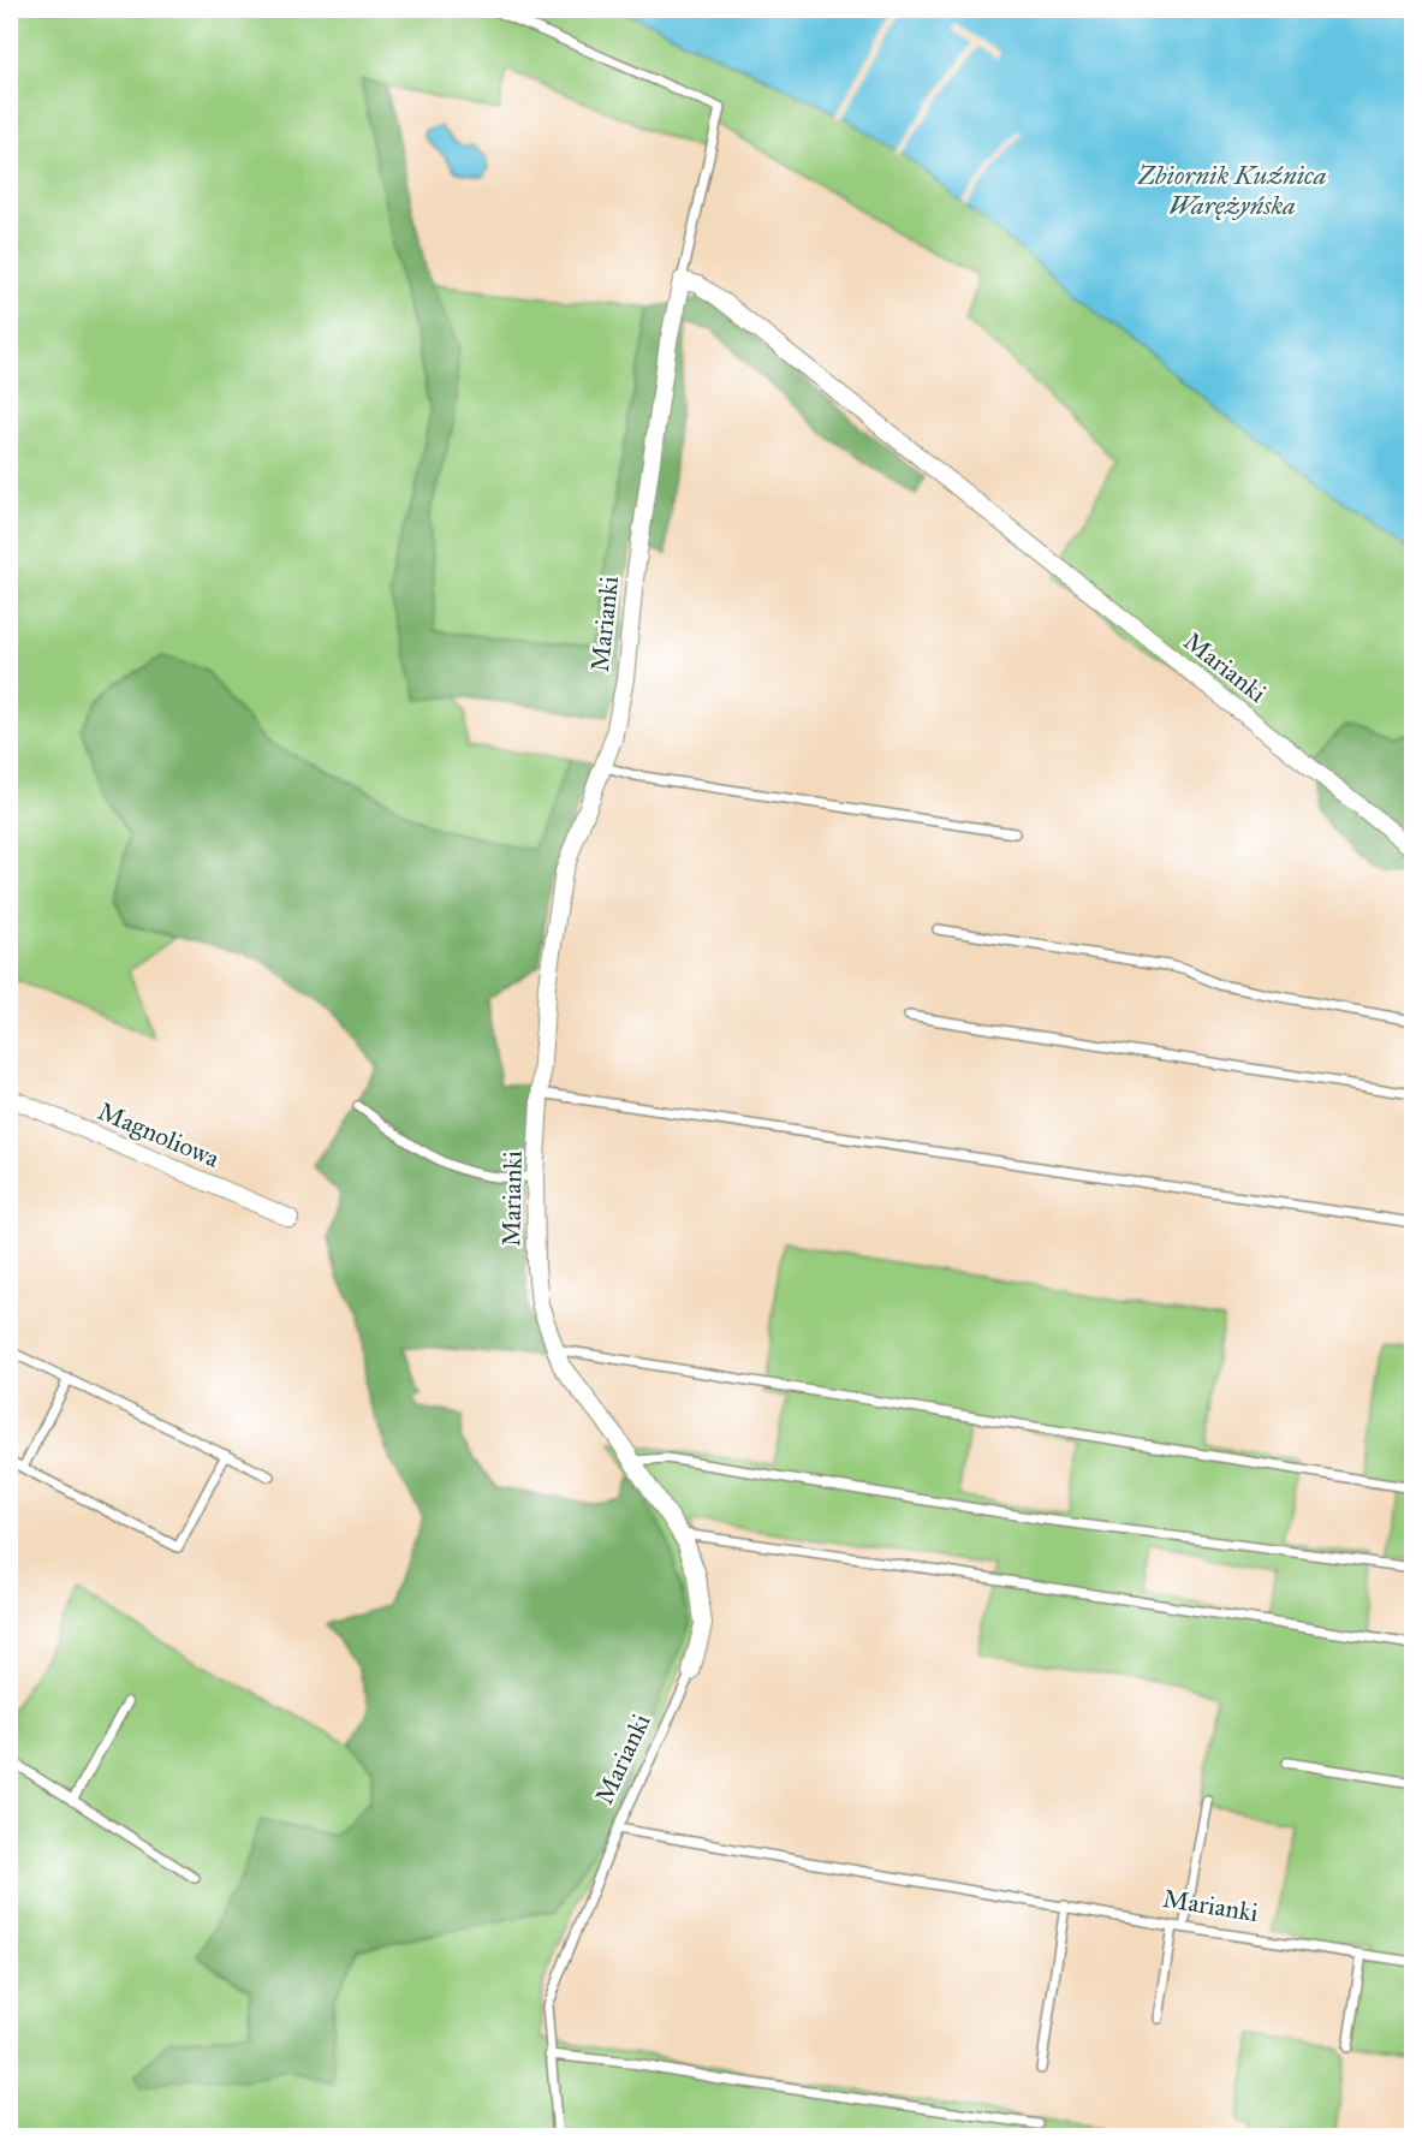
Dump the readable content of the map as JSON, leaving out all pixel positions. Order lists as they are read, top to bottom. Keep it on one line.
{"streets":{"street":["Marianki","Magnoliowa"]},"water":["Zbiornik Kuźnica Warężyńska"]}
